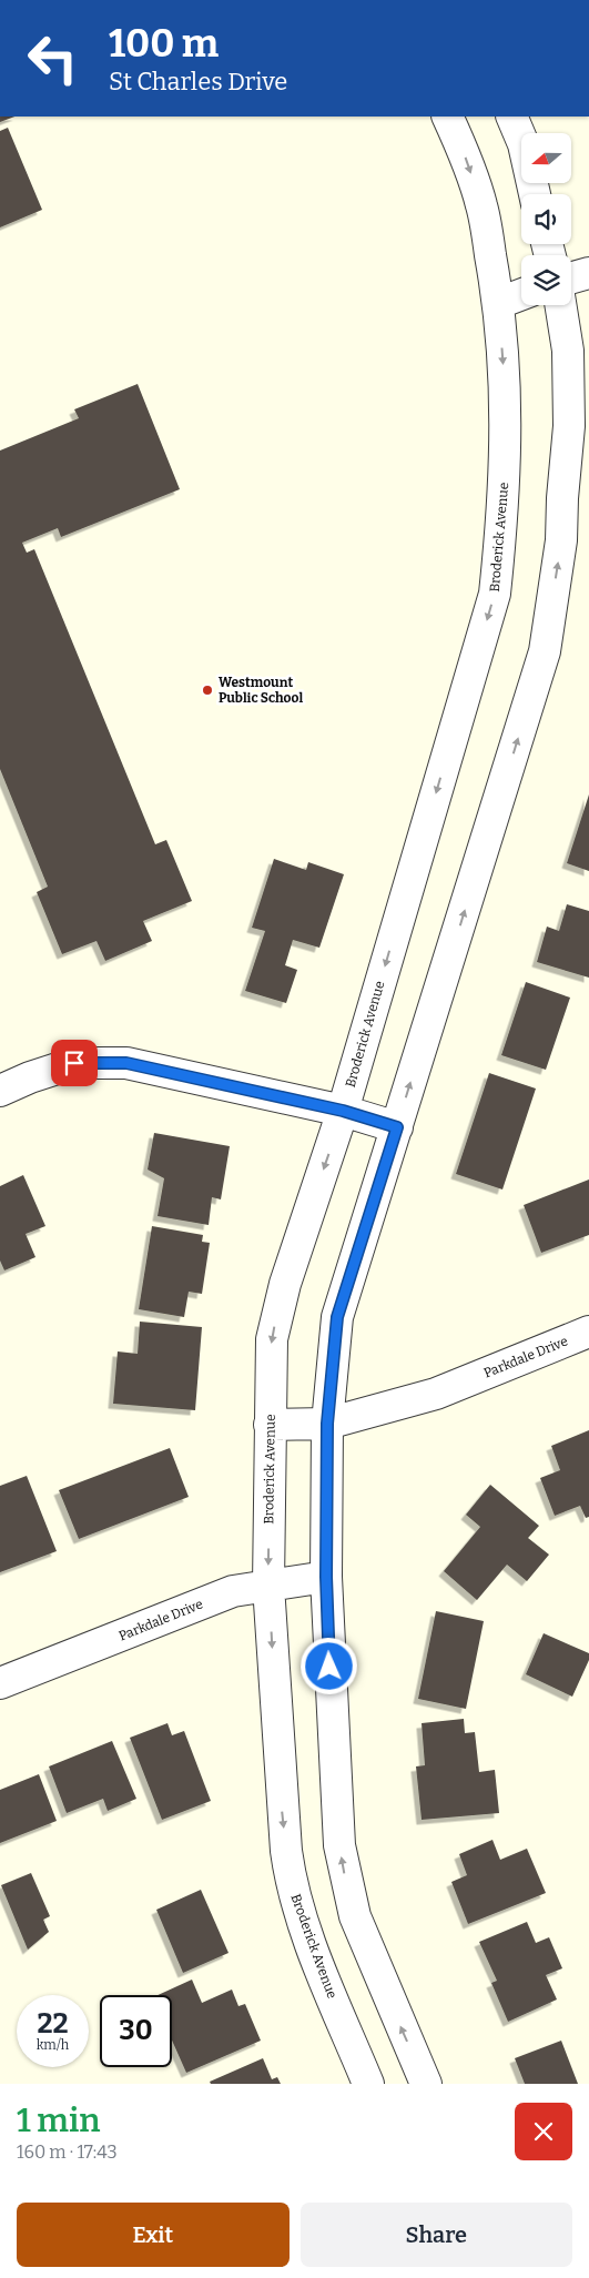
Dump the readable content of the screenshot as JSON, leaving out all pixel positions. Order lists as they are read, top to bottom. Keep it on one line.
{"streets":{"street":["Broderick Avenue","Parkdale Drive"]},"crossings":[["Broderick Avenue","Parkdale Drive"]],"places":["Westmount Public School"],"north":"left","page":{"turn":["100 m","St Charles Drive"],"speed":"22 km/h","limit":"30","heading":["1 min","160 m · 17:43"],"buttons":["Exit","Share"]}}
